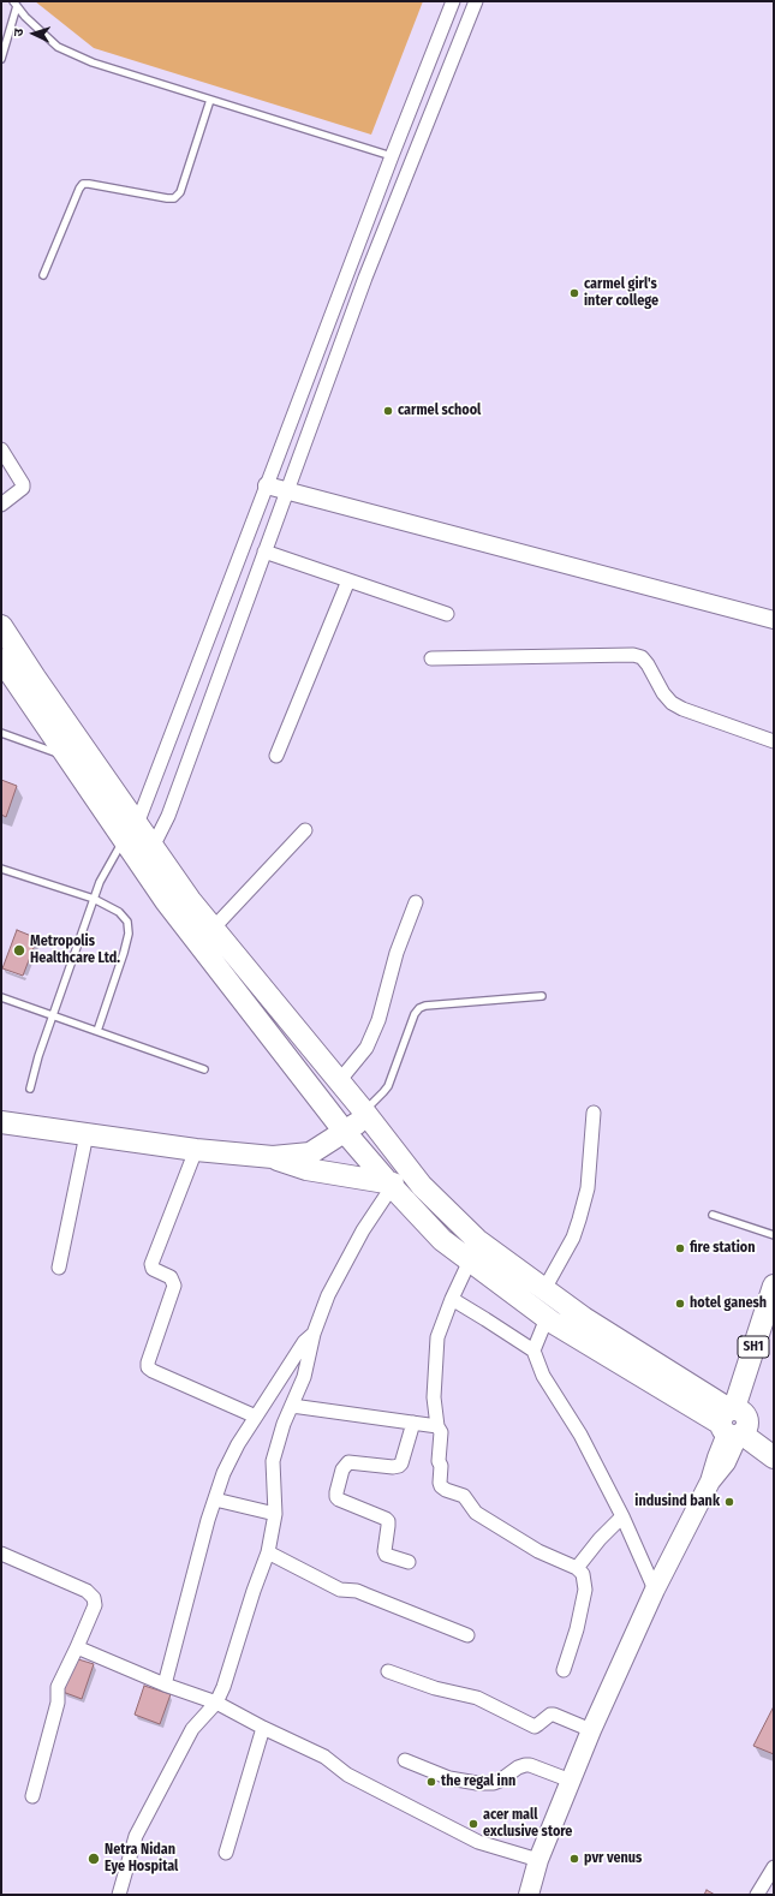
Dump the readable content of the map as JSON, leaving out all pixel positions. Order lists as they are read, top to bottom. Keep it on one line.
{"streets":{"main road":["SH1"]},"places":["carmel girl's inter college","carmel school","Metropolis Healthcare Ltd.","fire station","hotel ganesh","indusind bank","the regal inn","acer mall exclusive store","Netra Nidan Eye Hospital","pvr venus"],"north":"left"}
